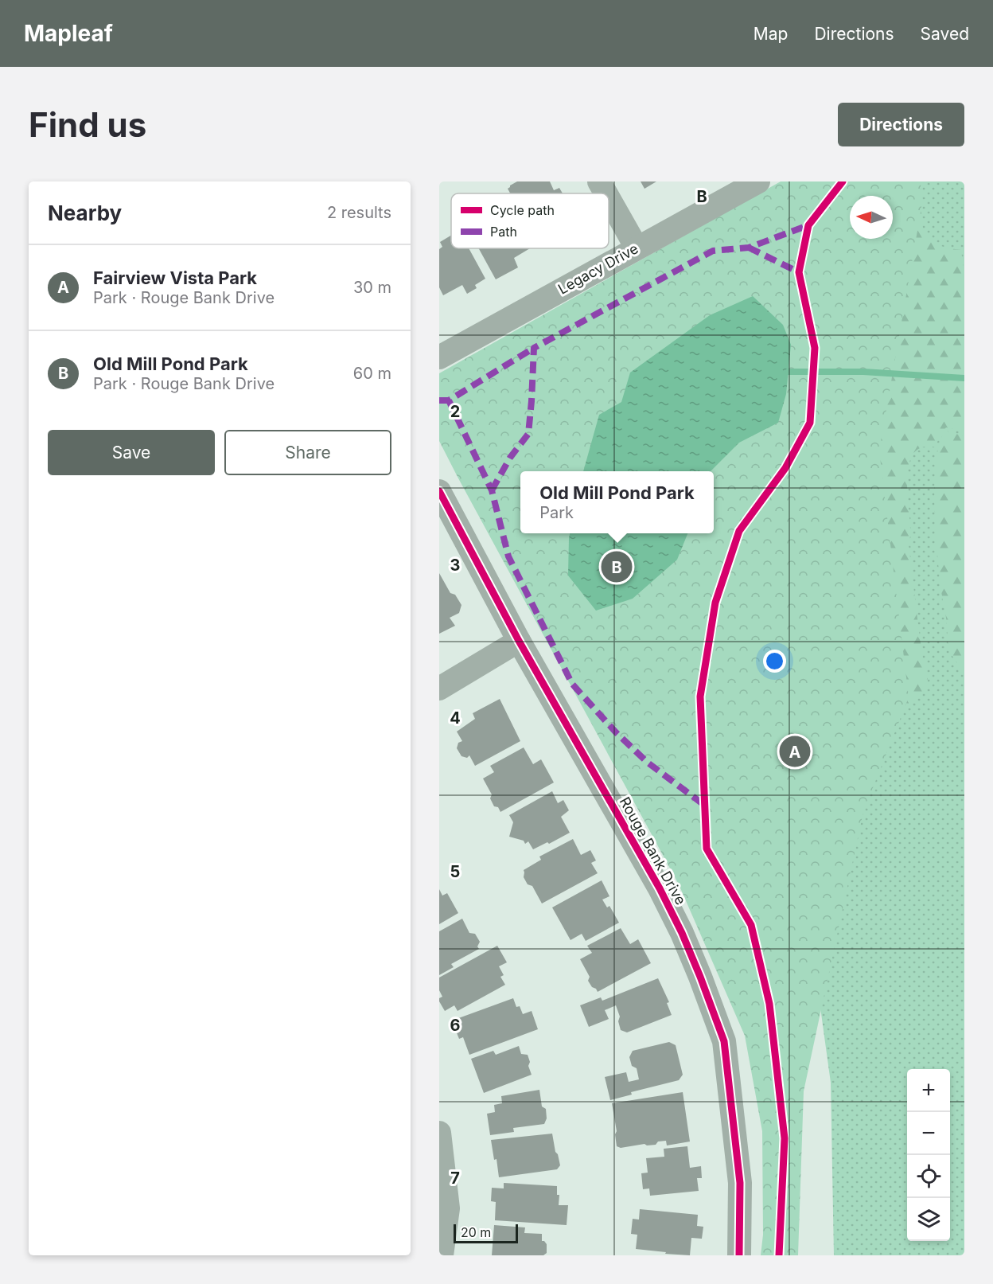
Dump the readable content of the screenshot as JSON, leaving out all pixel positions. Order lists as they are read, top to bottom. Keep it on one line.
{"streets":{"street":["Legacy Drive","Rouge Bank Drive"]},"legend":["Cycle path","Path"],"scale_bar":"20 m","north":"left","page":{"header":"Mapleaf","nav":["Map","Directions","Saved"],"buttons":["Directions",["Save","Share"]],"title":"Find us","heading":["Nearby","2 results"],"list":[{"mark":"A","name":"Fairview Vista Park","note":"Park · Rouge Bank Drive","value":"30 m"},{"mark":"B","name":"Old Mill Pond Park","note":"Park · Rouge Bank Drive","value":"60 m"}],"popup":["Old Mill Pond Park","Park"],"pins":["B","A"],"map_buttons":["+","−"],"scale":"20 m"},"grid":{"columns":["B"],"rows":["2","3","4","5","6","7"]}}
